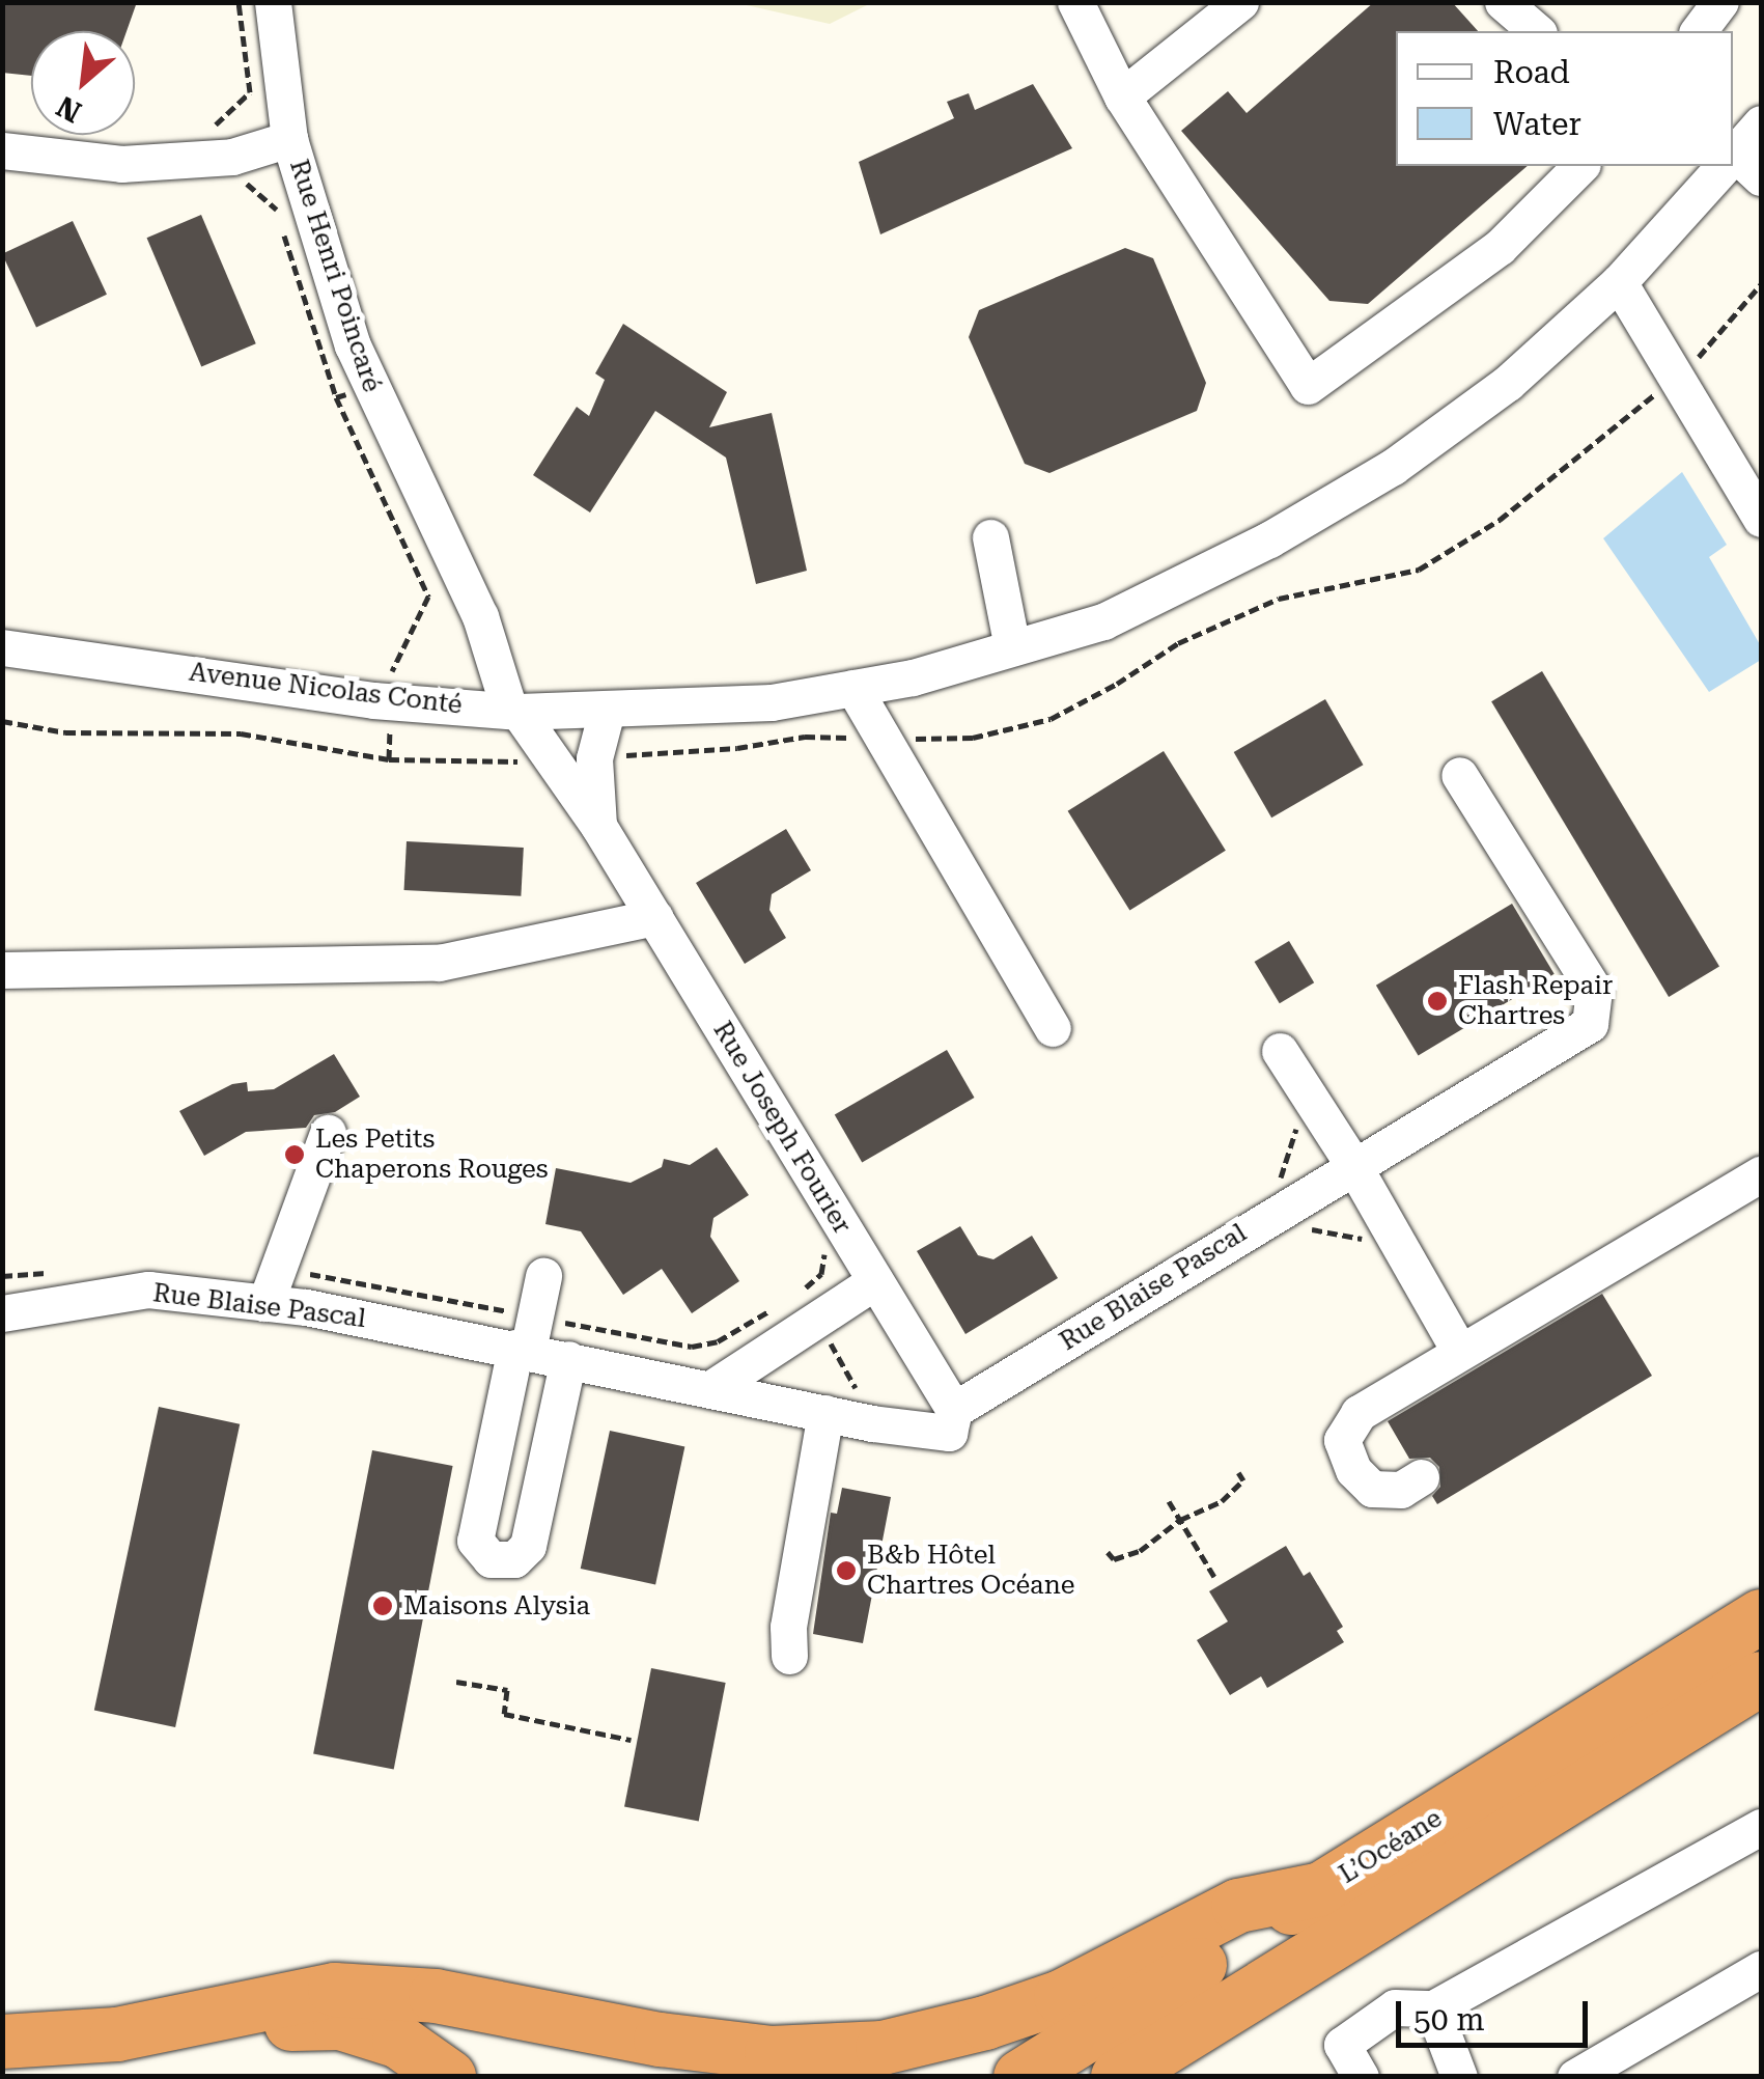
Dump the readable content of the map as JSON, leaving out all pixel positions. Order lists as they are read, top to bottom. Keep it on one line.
{"streets":{"highway":["L’Océane"],"street":["Rue Henri Poincaré","Avenue Nicolas Conté","Rue Joseph Fourier","Rue Blaise Pascal"]},"crossings":[["Rue Henri Poincaré","Avenue Nicolas Conté"],["Rue Henri Poincaré","Rue Joseph Fourier"],["Avenue Nicolas Conté","Rue Joseph Fourier"],["Rue Joseph Fourier","Rue Blaise Pascal"]],"places":["Flash Repair Chartres","Les Petits Chaperons Rouges","B&b Hôtel Chartres Océane","Maisons Alysia"],"legend":["Road","Water"],"scale_bar":"50 m","north":"bottom left"}
